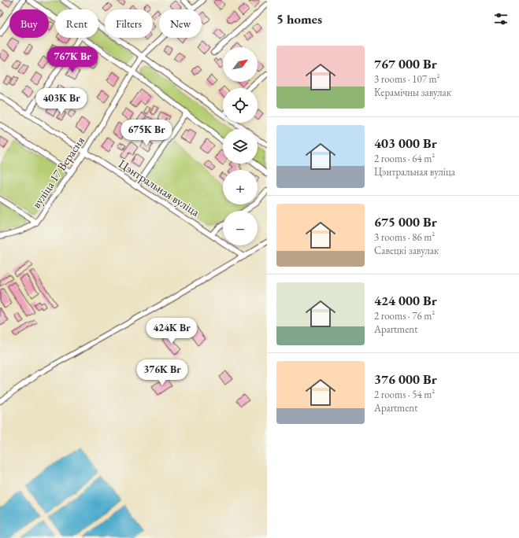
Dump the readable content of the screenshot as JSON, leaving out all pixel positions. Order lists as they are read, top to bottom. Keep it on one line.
{"streets":{"street":["вуліца 17 Верасня","Цэнтральная вуліца"]},"crossings":[["вуліца 17 Верасня","Цэнтральная вуліца"]],"north":"top right","page":{"heading":"5 homes","chip":["Buy","Rent","Filters","New"],"list":[{"name":"767 000 Br","note":"3 rooms · 107 m² · Керамічны завулак"},{"name":"403 000 Br","note":"2 rooms · 64 m² · Цэнтральная вуліца"},{"name":"675 000 Br","note":"3 rooms · 86 m² · Савецкі завулак"},{"name":"424 000 Br","note":"2 rooms · 76 m² · Apartment"},{"name":"376 000 Br","note":"2 rooms · 54 m² · Apartment"}],"price":["767K Br","403K Br","675K Br","424K Br","376K Br"],"map_buttons":["+","−"]}}
